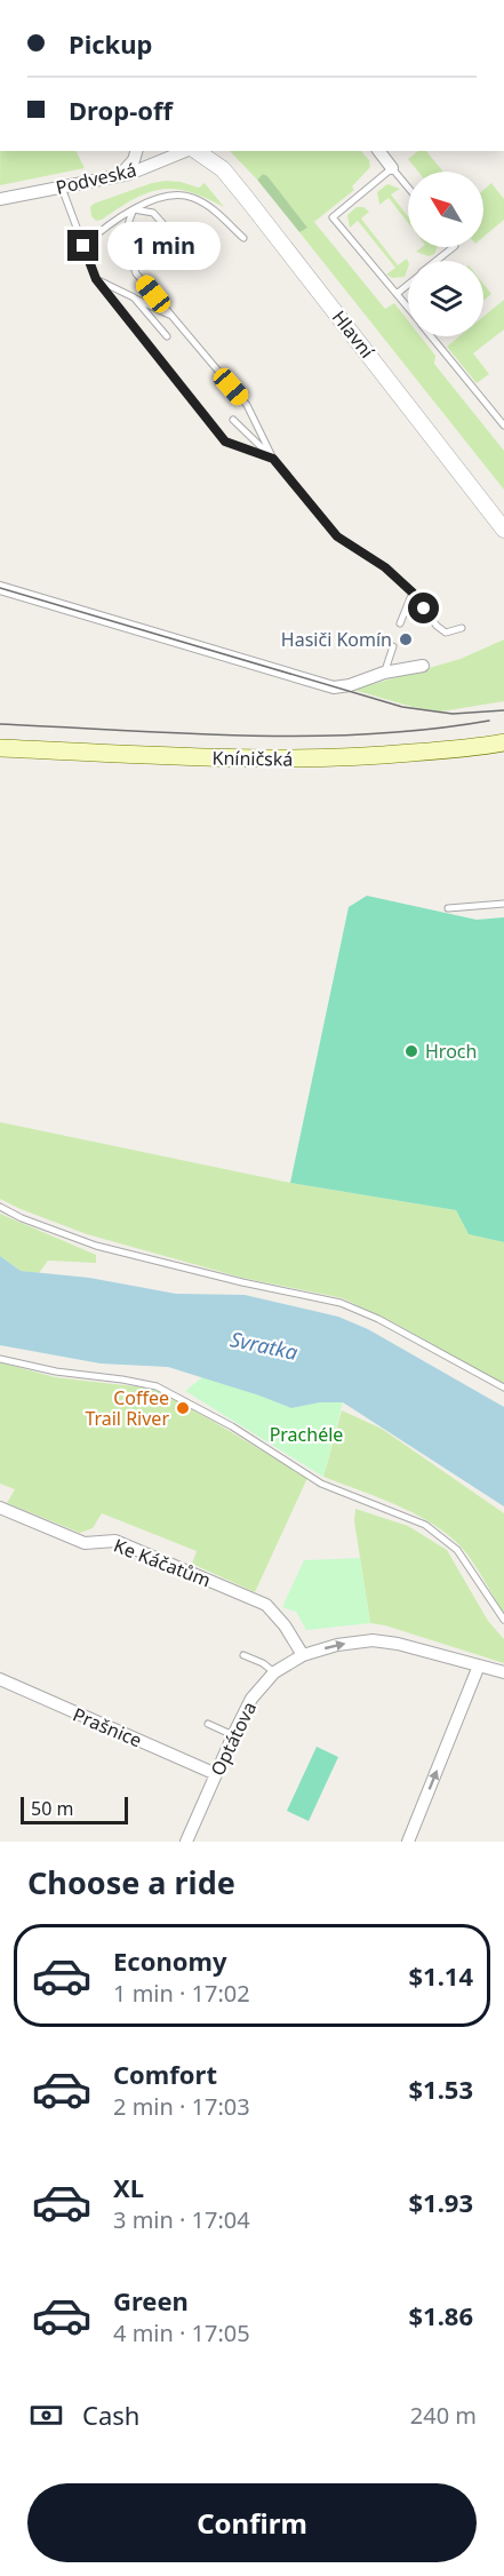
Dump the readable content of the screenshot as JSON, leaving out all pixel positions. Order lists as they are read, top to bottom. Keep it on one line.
{"streets":{"main road":["Kníničská"],"street":["Podveská","Hlavní","Ke Káčatům","Prašnice","Optátova"]},"crossings":[["Ke Káčatům","Optátova"],["Prašnice","Optátova"]],"one_way":["Optátova"],"water":["Svratka"],"parks":["Prachéle"],"places":["Hasiči Komín","Hroch","Coffee Trail River"],"scale_bar":"50 m","north":"top left","page":{"banner":["Pickup","Drop-off"],"bubble":"1 min","scale":"50 m","heading":"Choose a ride","list":[{"name":"Economy","note":"1 min · 17:02","value":"$1.14"},{"name":"Comfort","note":"2 min · 17:03","value":"$1.53"},{"name":"XL","note":"3 min · 17:04","value":"$1.93"},{"name":"Green","note":"4 min · 17:05","value":"$1.86"}],"pay":["Cash","240 m"],"buttons":"Confirm"}}
